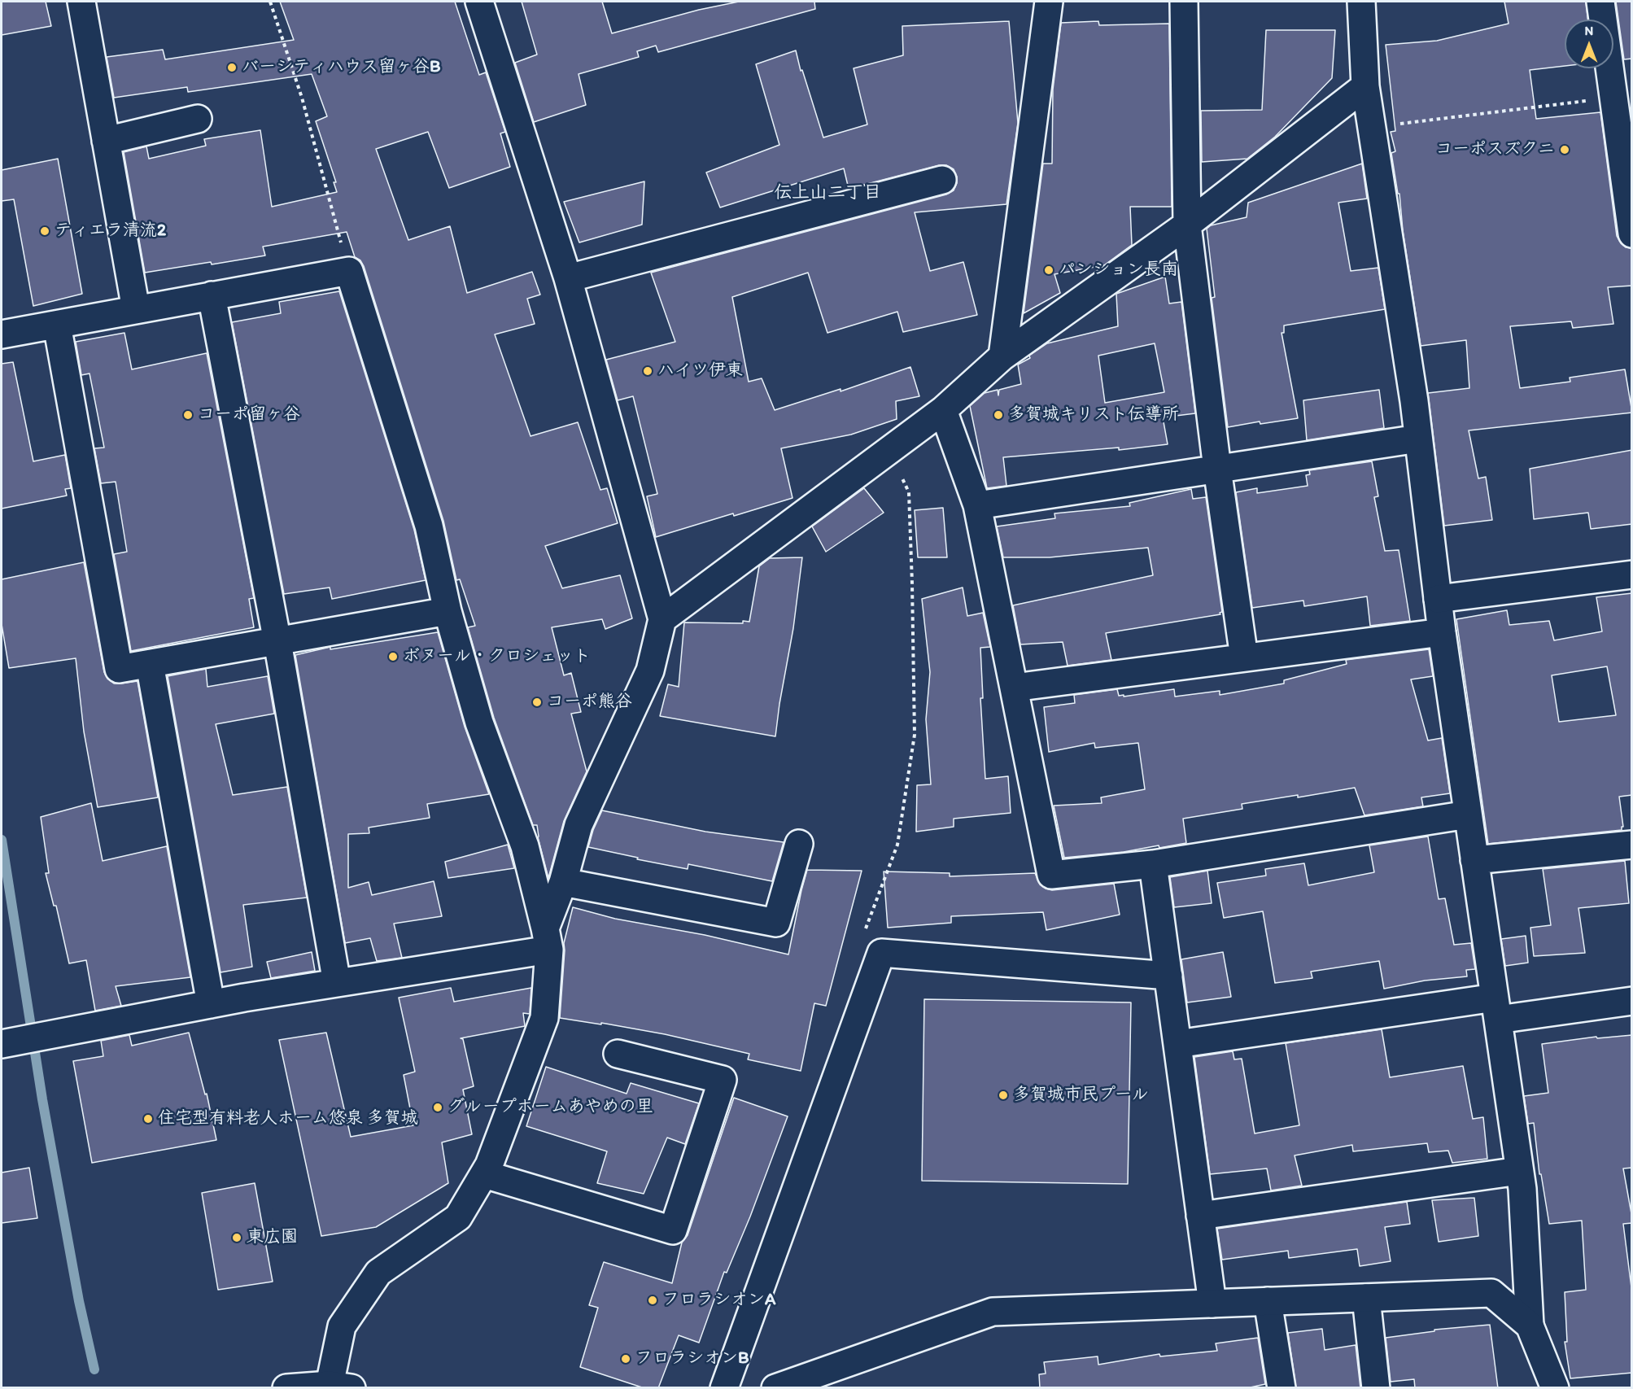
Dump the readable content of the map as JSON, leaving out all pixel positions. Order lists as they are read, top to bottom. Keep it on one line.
{"districts":["伝上山二丁目"],"places":["バーシティハウス留ヶ谷B","コーポスズクニ","ティエラ清流2","パンション長南","ハイツ伊東","コーポ留ヶ谷","多賀城キリスト伝導所","ボヌール・クロシェット","コーポ熊谷","多賀城市民プール","グループホームあやめの里","住宅型有料老人ホーム悠泉 多賀城","東広園","フロラシオンA","フロラシオンB"],"north":"top"}
